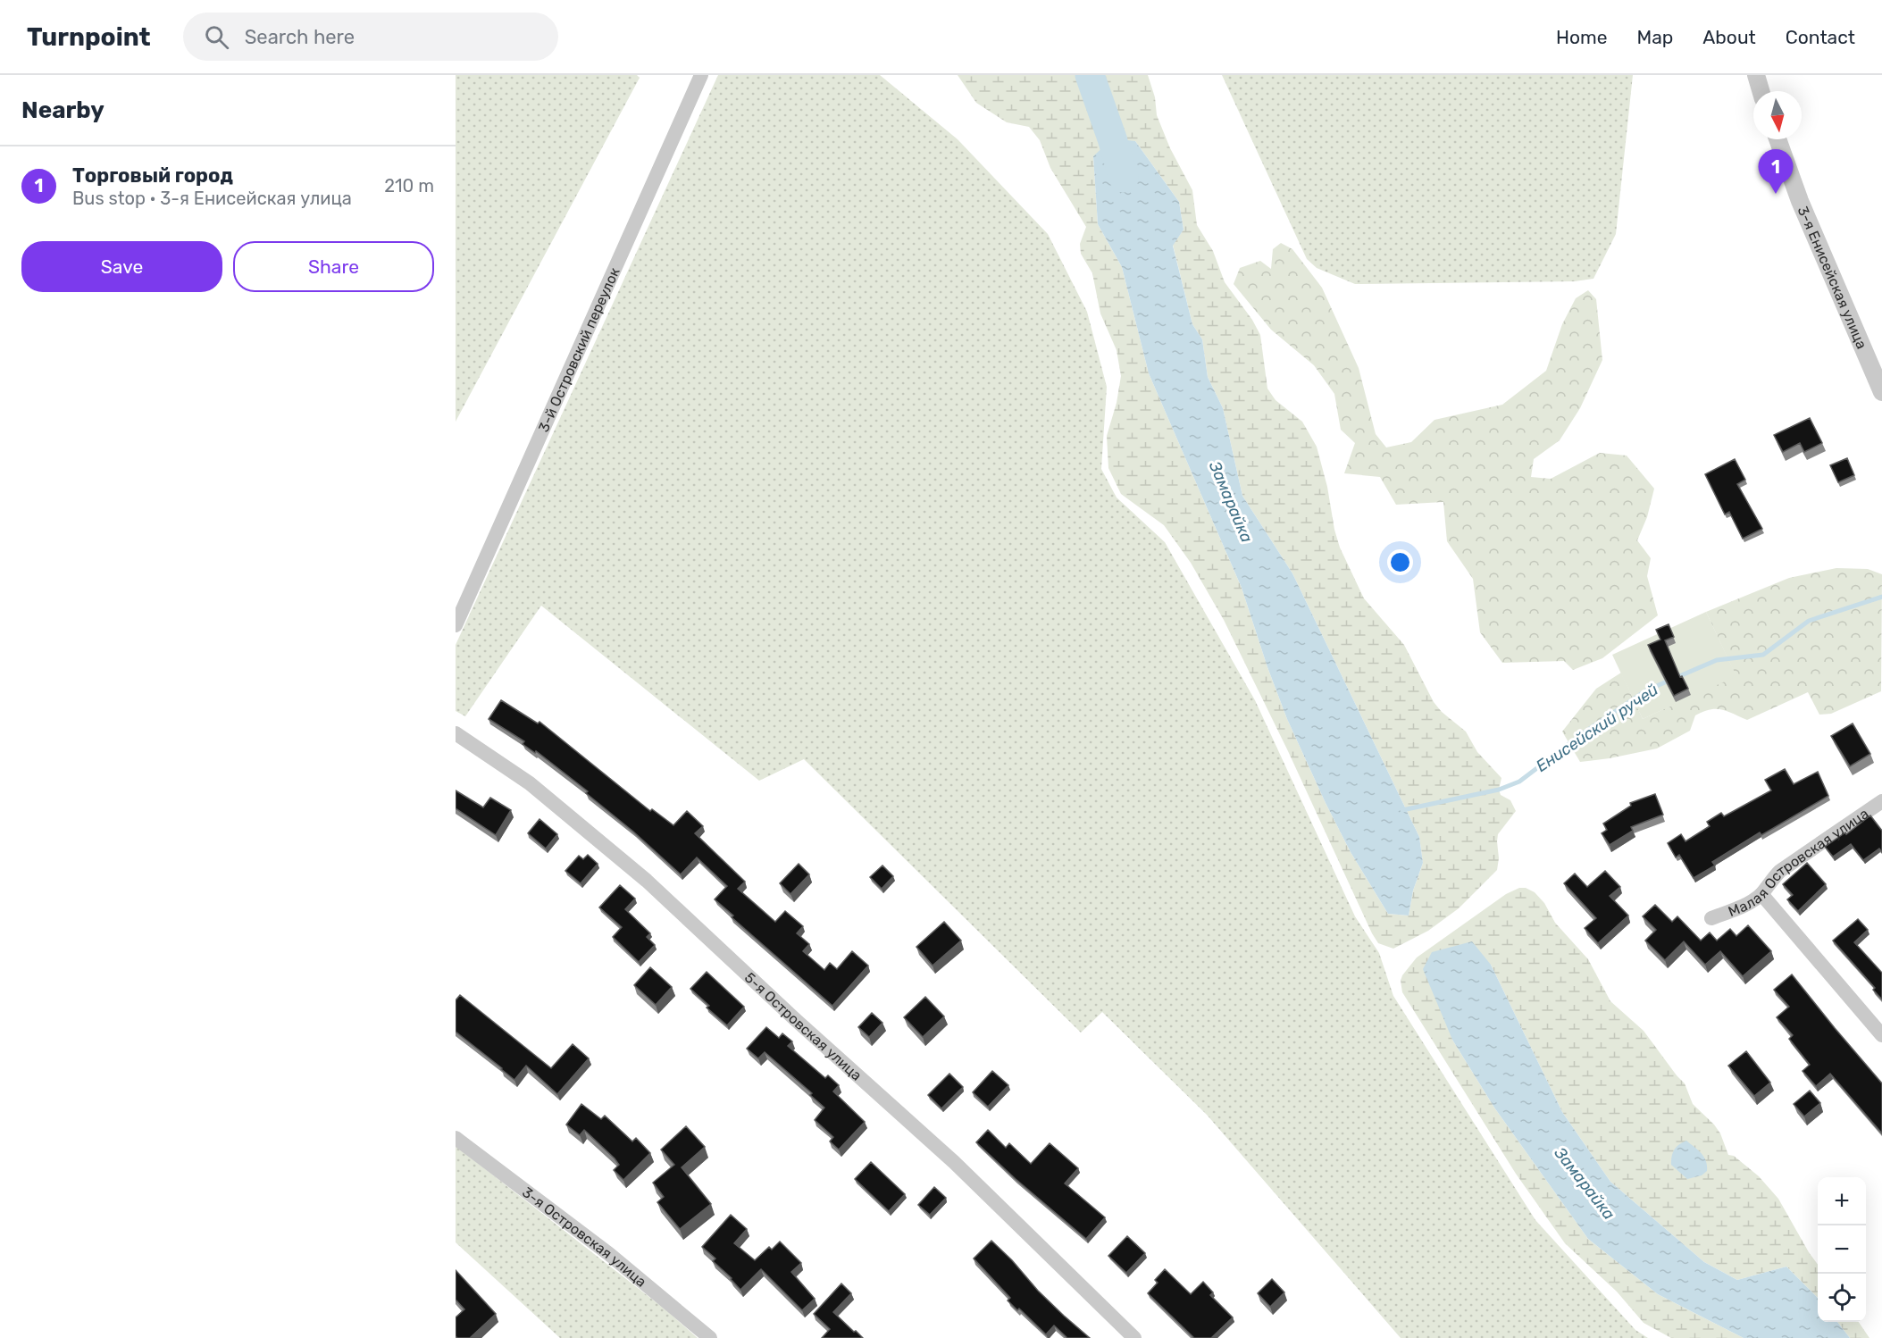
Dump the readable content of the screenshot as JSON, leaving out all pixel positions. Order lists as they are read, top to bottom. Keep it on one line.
{"streets":{"street":["3-я Енисейская улица","3-й Островский переулок","Малая Островская улица","5-я Островская улица","3-я Островская улица"]},"water":["Замарайка","Енисейский ручей"],"north":"bottom","page":{"header":"Turnpoint","search":"Search here","nav":["Home","Map","About","Contact"],"heading":"Nearby","list":[{"mark":"1","name":"Торговый город","note":"Bus stop · 3-я Енисейская улица","value":"210 m"}],"pins":"1","buttons":["Save","Share"],"map_buttons":["+","−"]}}
